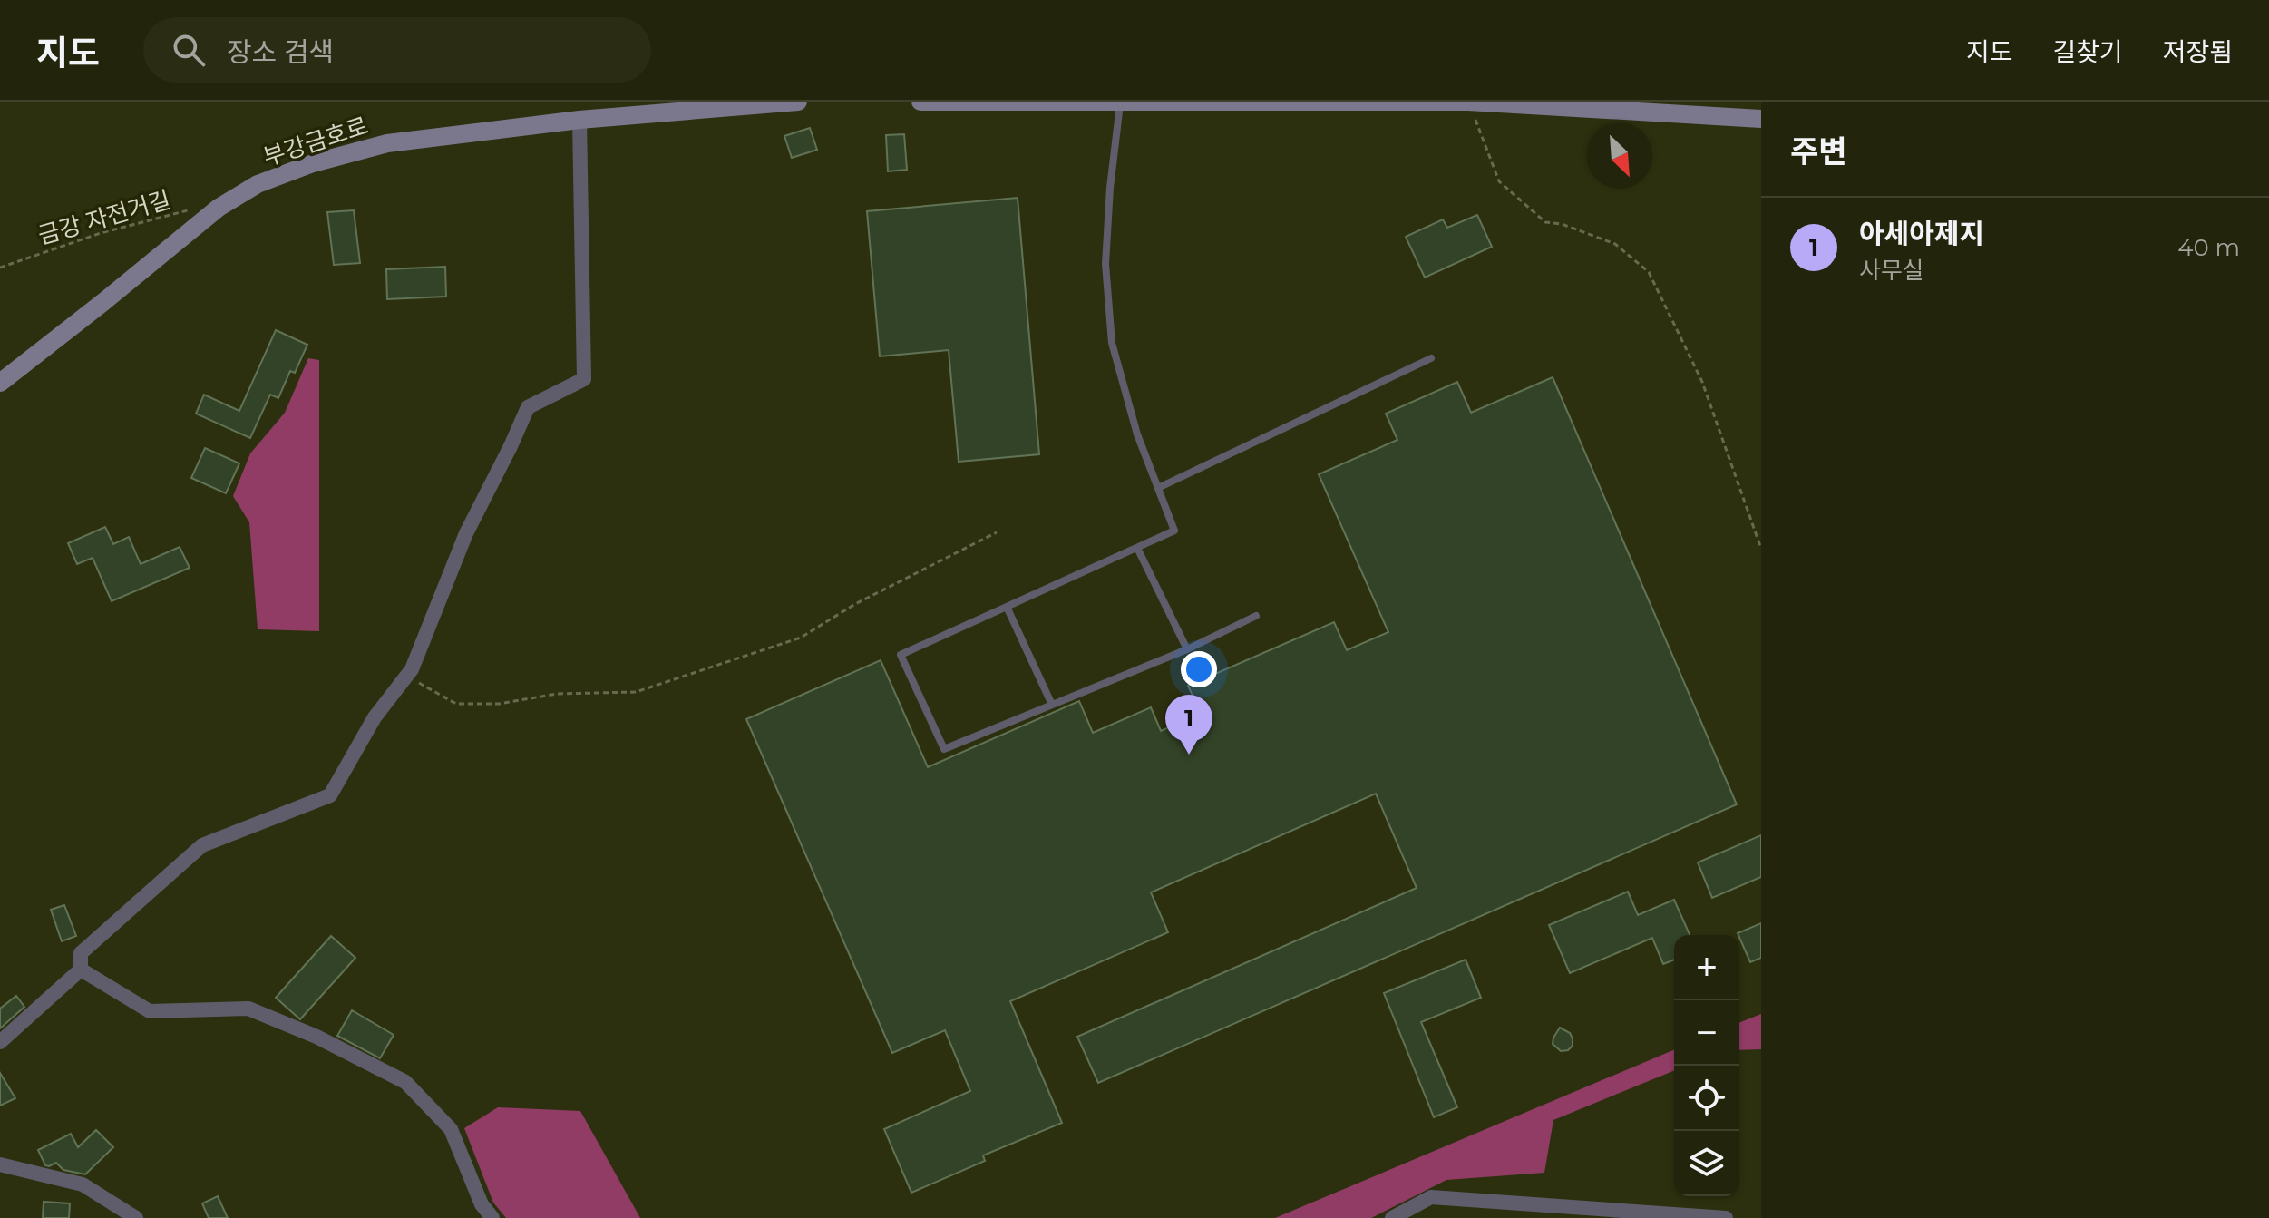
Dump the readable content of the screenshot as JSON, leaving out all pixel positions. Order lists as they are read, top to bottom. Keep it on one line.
{"streets":{"street":["부강금호로"],"path":["금강 자전거길"]},"north":"bottom right","page":{"header":"지도","search":"장소 검색","nav":["지도","길찾기","저장됨"],"heading":"주변","list":[{"mark":"1","name":"아세아제지","note":"사무실","value":"40 m"}],"pins":"1","map_buttons":["+","−"]}}
